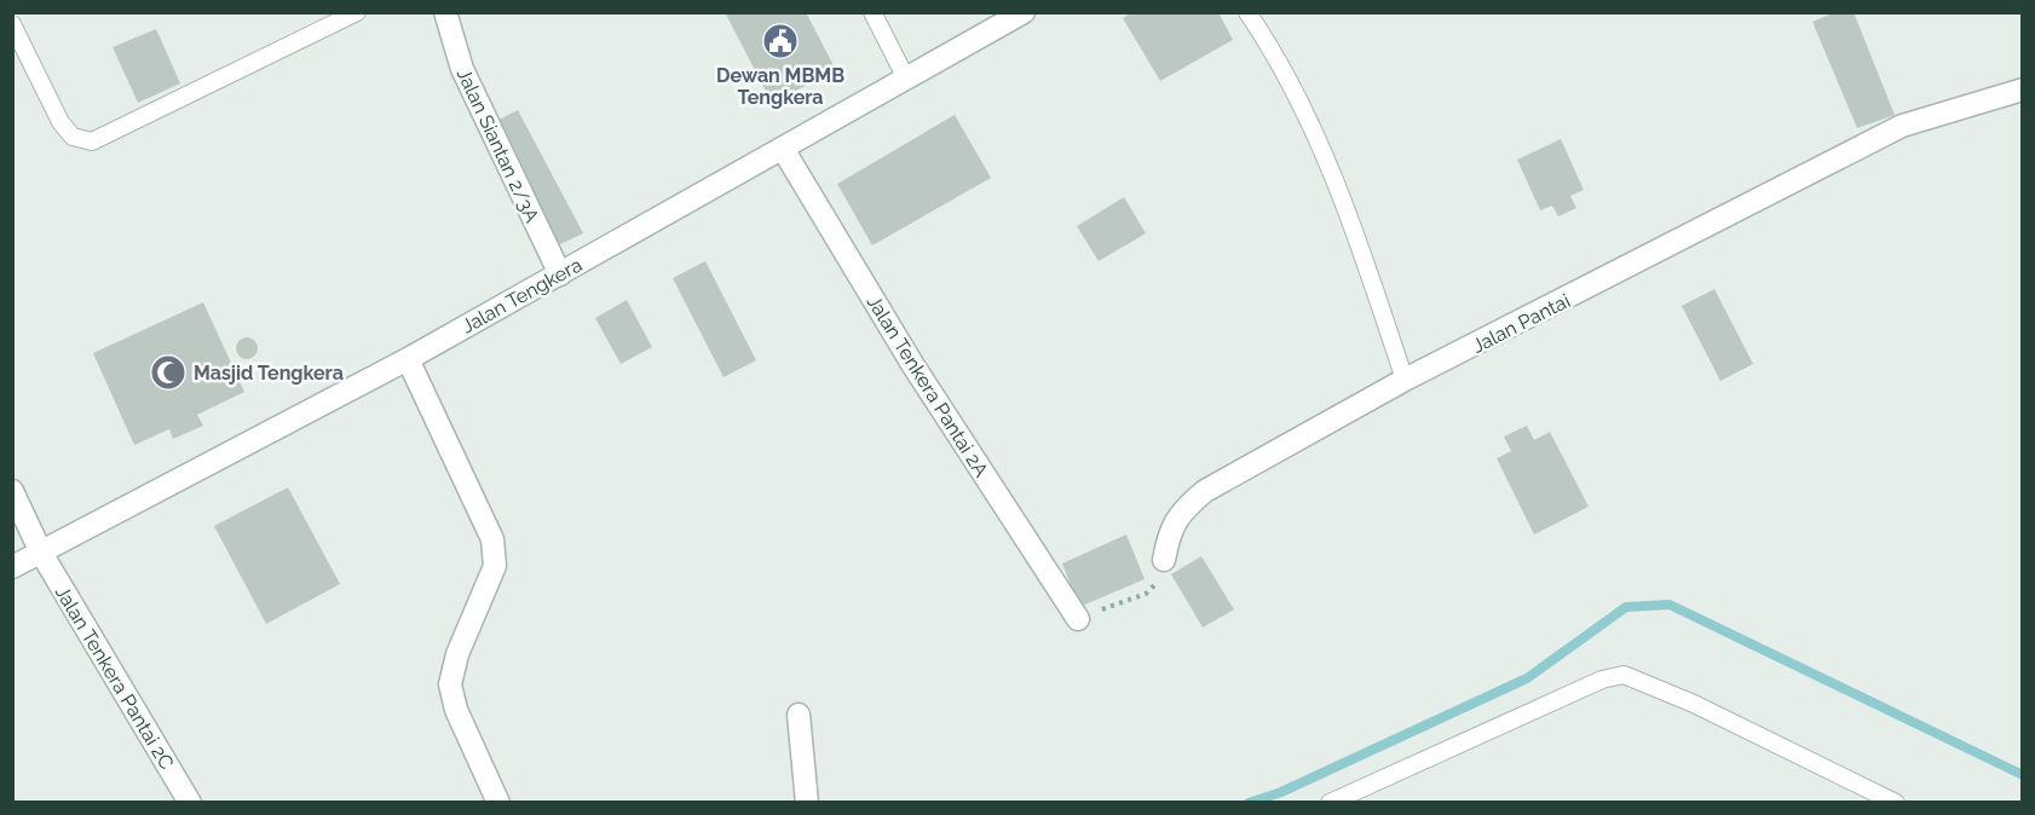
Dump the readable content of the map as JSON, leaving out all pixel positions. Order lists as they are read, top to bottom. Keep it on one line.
{"streets":{"street":["Jalan Siantan 2/3A","Jalan Tengkera","Jalan Pantai","Jalan Tenkera Pantai 2A","Jalan Tenkera Pantai 2C"]},"crossings":[["Jalan Siantan 2/3A","Jalan Tengkera"],["Jalan Tengkera","Jalan Tenkera Pantai 2A"],["Jalan Tengkera","Jalan Tenkera Pantai 2C"]],"places":{"public building":["Dewan MBMB Tengkera"],"mosque":["Masjid Tengkera"]}}
